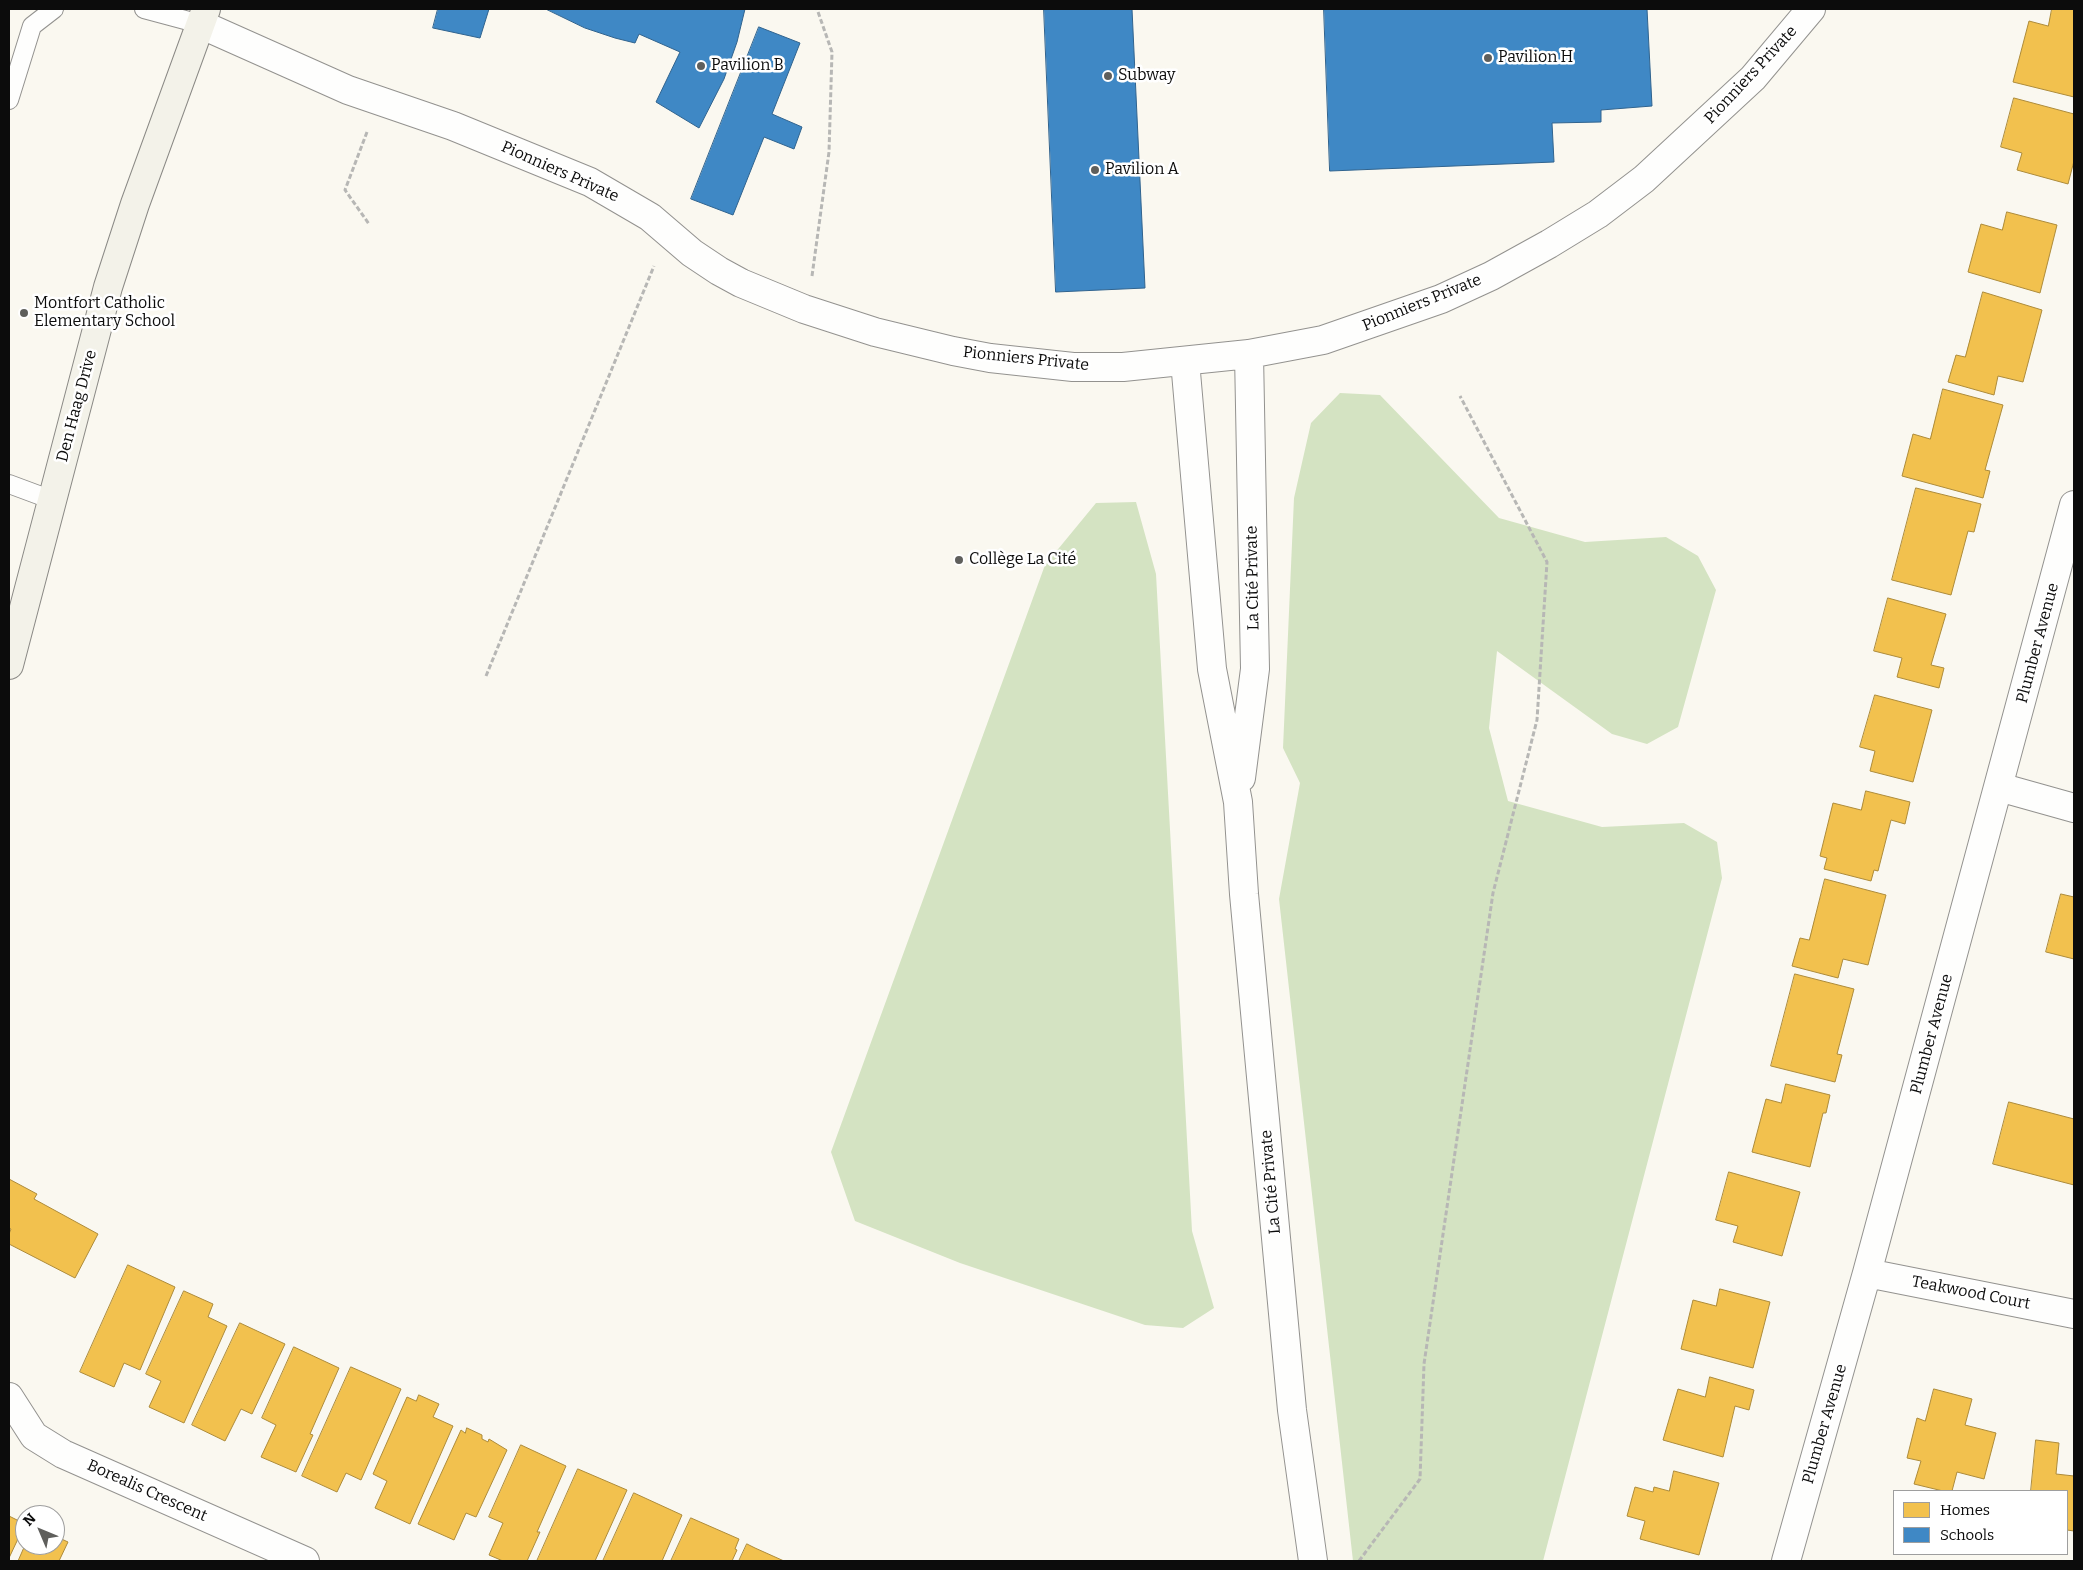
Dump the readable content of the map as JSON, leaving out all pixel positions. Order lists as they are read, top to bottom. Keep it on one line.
{"streets":{"street":["Pionniers Private","Den Haag Drive","La Cité Private","Plumber Avenue","Teakwood Court","Borealis Crescent"]},"crossings":[["Pionniers Private","Den Haag Drive"],["Pionniers Private","La Cité Private"],["Plumber Avenue","Teakwood Court"]],"places":["Pavilion H","Pavilion B","Subway","Pavilion A","Montfort Catholic Elementary School","Collège La Cité"],"legend":["Homes","Schools"],"north":"top left"}
